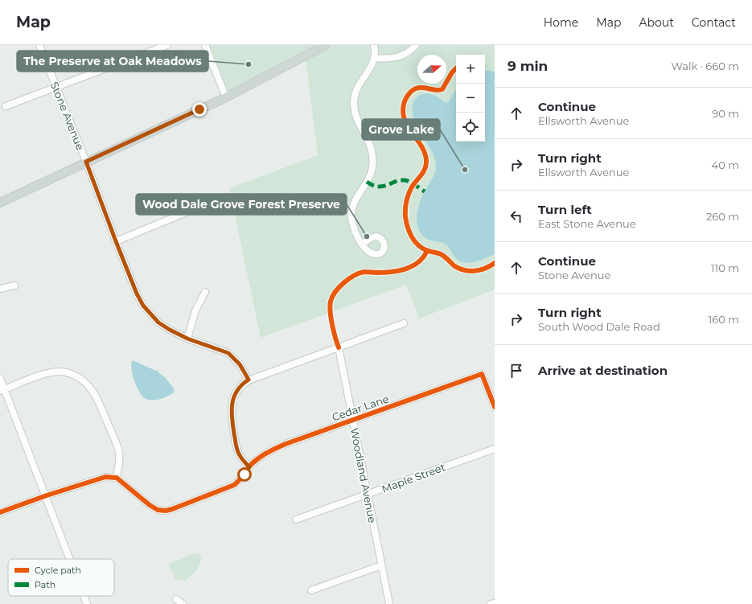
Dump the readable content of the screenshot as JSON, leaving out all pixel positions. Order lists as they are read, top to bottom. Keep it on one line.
{"streets":{"street":["Stone Avenue","Cedar Lane","Woodland Avenue","Maple Street"]},"crossings":[["Cedar Lane","Woodland Avenue"],["Woodland Avenue","Maple Street"]],"places":["The Preserve at Oak Meadows","Grove Lake","Wood Dale Grove Forest Preserve"],"legend":["Cycle path","Path"],"north":"right","page":{"header":"Map","nav":["Home","Map","About","Contact"],"heading":["9 min","Walk · 660 m"],"map_buttons":["+","−"],"list":[["Continue","Ellsworth Avenue","90 m"],["Turn right","Ellsworth Avenue","40 m"],["Turn left","East Stone Avenue","260 m"],["Continue","Stone Avenue","110 m"],["Turn right","South Wood Dale Road","160 m"],"Arrive at destination"]}}
